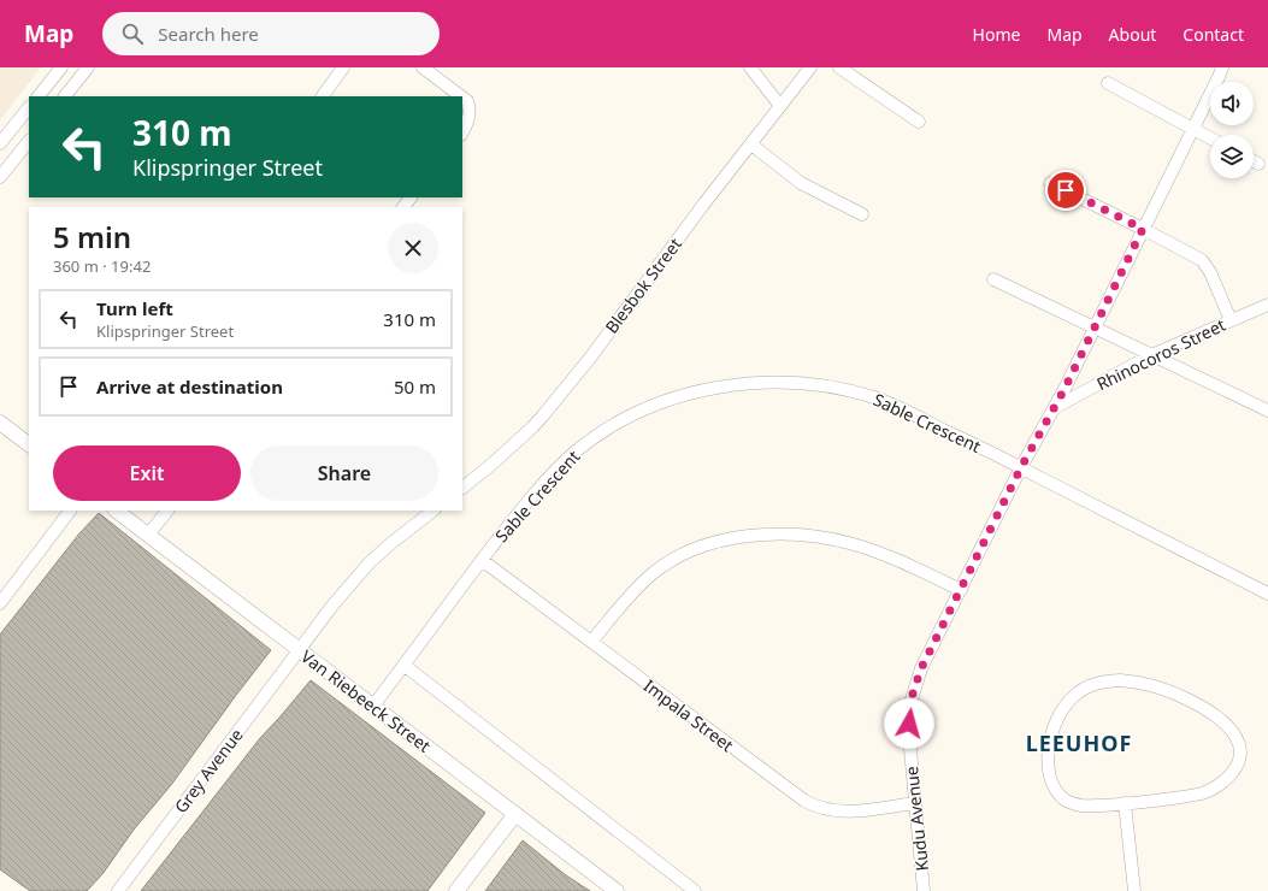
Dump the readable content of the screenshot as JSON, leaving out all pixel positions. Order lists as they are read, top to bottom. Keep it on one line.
{"streets":{"street":["Blesbok Street","Rhinocoros Street","Sable Crescent","Van Riebeeck Street","Impala Street","Grey Avenue","Kudu Avenue"]},"crossings":[["Rhinocoros Street","Kudu Avenue"],["Sable Crescent","Van Riebeeck Street"],["Sable Crescent","Impala Street"],["Sable Crescent","Kudu Avenue"],["Van Riebeeck Street","Grey Avenue"],["Impala Street","Kudu Avenue"]],"districts":["LEEUHOF"],"page":{"header":"Map","search":"Search here","nav":["Home","Map","About","Contact"],"turn":["310 m","Klipspringer Street"],"heading":["5 min","360 m · 19:42"],"list":[{"name":"Turn left","note":"Klipspringer Street","value":"310 m"},{"name":"Arrive at destination","value":"50 m"}],"buttons":["Exit","Share"]}}
